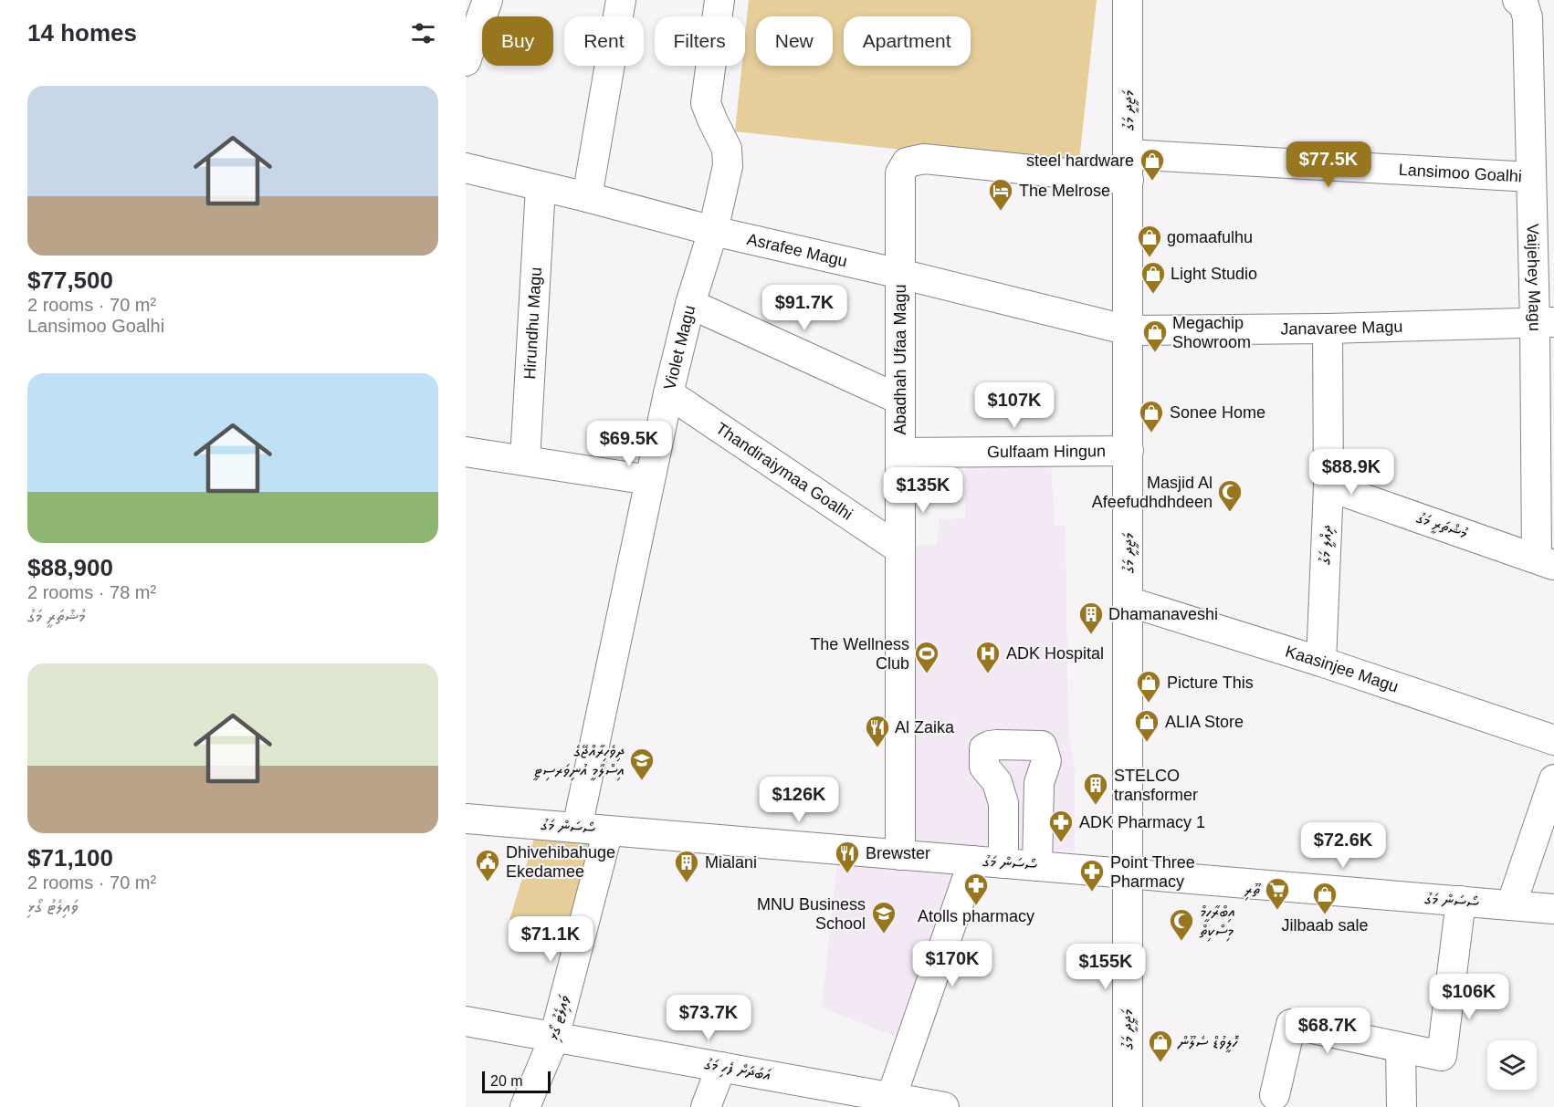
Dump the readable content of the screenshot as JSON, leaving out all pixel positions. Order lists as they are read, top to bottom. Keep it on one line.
{"streets":{"street":["މަޖީދީ މަގު","Lansimoo Goalhi","Asrafee Magu","Vaijehey Magu","Hirundhu Magu","Janavaree Magu","Violet Magu","Abadhah Ufaa Magu","Gulfaam Hingun","Thandiraiymaa Goalhi","މުޝްތަރީ މަގު","ދިއްލީ މަގު","Kaasinjee Magu","ސޯސަން މަގު","ވައިލެޓު ގޯޅި","އަބަދަށް ފެހި މަގު"]},"crossings":[["މަޖީދީ މަގު","Lansimoo Goalhi"],["މަޖީދީ މަގު","Asrafee Magu"],["މަޖީދީ މަގު","Janavaree Magu"],["މަޖީދީ މަގު","Gulfaam Hingun"],["މަޖީދީ މަގު","Kaasinjee Magu"],["މަޖީދީ މަގު","ސޯސަން މަގު"],["Lansimoo Goalhi","Vaijehey Magu"],["Lansimoo Goalhi","Abadhah Ufaa Magu"],["Asrafee Magu","Hirundhu Magu"],["Asrafee Magu","Janavaree Magu"],["Asrafee Magu","Violet Magu"],["Asrafee Magu","Abadhah Ufaa Magu"],["Vaijehey Magu","Janavaree Magu"],["Vaijehey Magu","މުޝްތަރީ މަގު"],["Janavaree Magu","ދިއްލީ މަގު"],["Violet Magu","Thandiraiymaa Goalhi"],["Violet Magu","ސޯސަން މަގު"],["Abadhah Ufaa Magu","Gulfaam Hingun"],["Abadhah Ufaa Magu","Thandiraiymaa Goalhi"],["Abadhah Ufaa Magu","ސޯސަން މަގު"],["މުޝްތަރީ މަގު","ދިއްލީ މަގު"],["ދިއްލީ މަގު","Kaasinjee Magu"],["ސޯސަން މަގު","ވައިލެޓު ގޯޅި"],["ވައިލެޓު ގޯޅި","އަބަދަށް ފެހި މަގު"]],"places":{"shop":["steel hardware","gomaafulhu","Light Studio","Megachip Showroom","Sonee Home","Picture This","ALIA Store","Jilbaab sale","ހޮލީވުޑް ސެލޫން"],"hotel":["The Melrose"],"mosque":["Masjid Al Afeefudhdhdeen","އިބްރާހީމް މިސްކިތް"],"building":["Dhamanaveshi","STELCO transformer","Mialani"],"sports":["The Wellness Club"],"hospital":["ADK Hospital"],"restaurant":["Al Zaika","Brewster"],"school or university":["ދިވެހިރާއްޖޭގެ އިސްލާމީ އުނިވަރސިޓީ","MNU Business School"],"pharmacy":["ADK Pharmacy 1","Point Three Pharmacy","Atolls pharmacy"],"public building":["Dhivehibahuge Ekedamee"],"supermarket":["ތޫރި"]},"scale_bar":"20 m","page":{"heading":"14 homes","chip":["Buy","Rent","Filters","New","Apartment"],"list":[{"name":"$77,500","note":"2 rooms · 70 m² · Lansimoo Goalhi"},{"name":"$88,900","note":"2 rooms · 78 m² · މުޝްތަރީ މަގު"},{"name":"$71,100","note":"2 rooms · 70 m² · ވައިލެޓު ގޯޅި"}],"price":["$77.5K","$91.7K","$107K","$69.5K","$88.9K","$135K","$126K","$72.6K","$71.1K","$170K","$155K","$106K","$73.7K","$68.7K"],"scale":"20 m"}}
